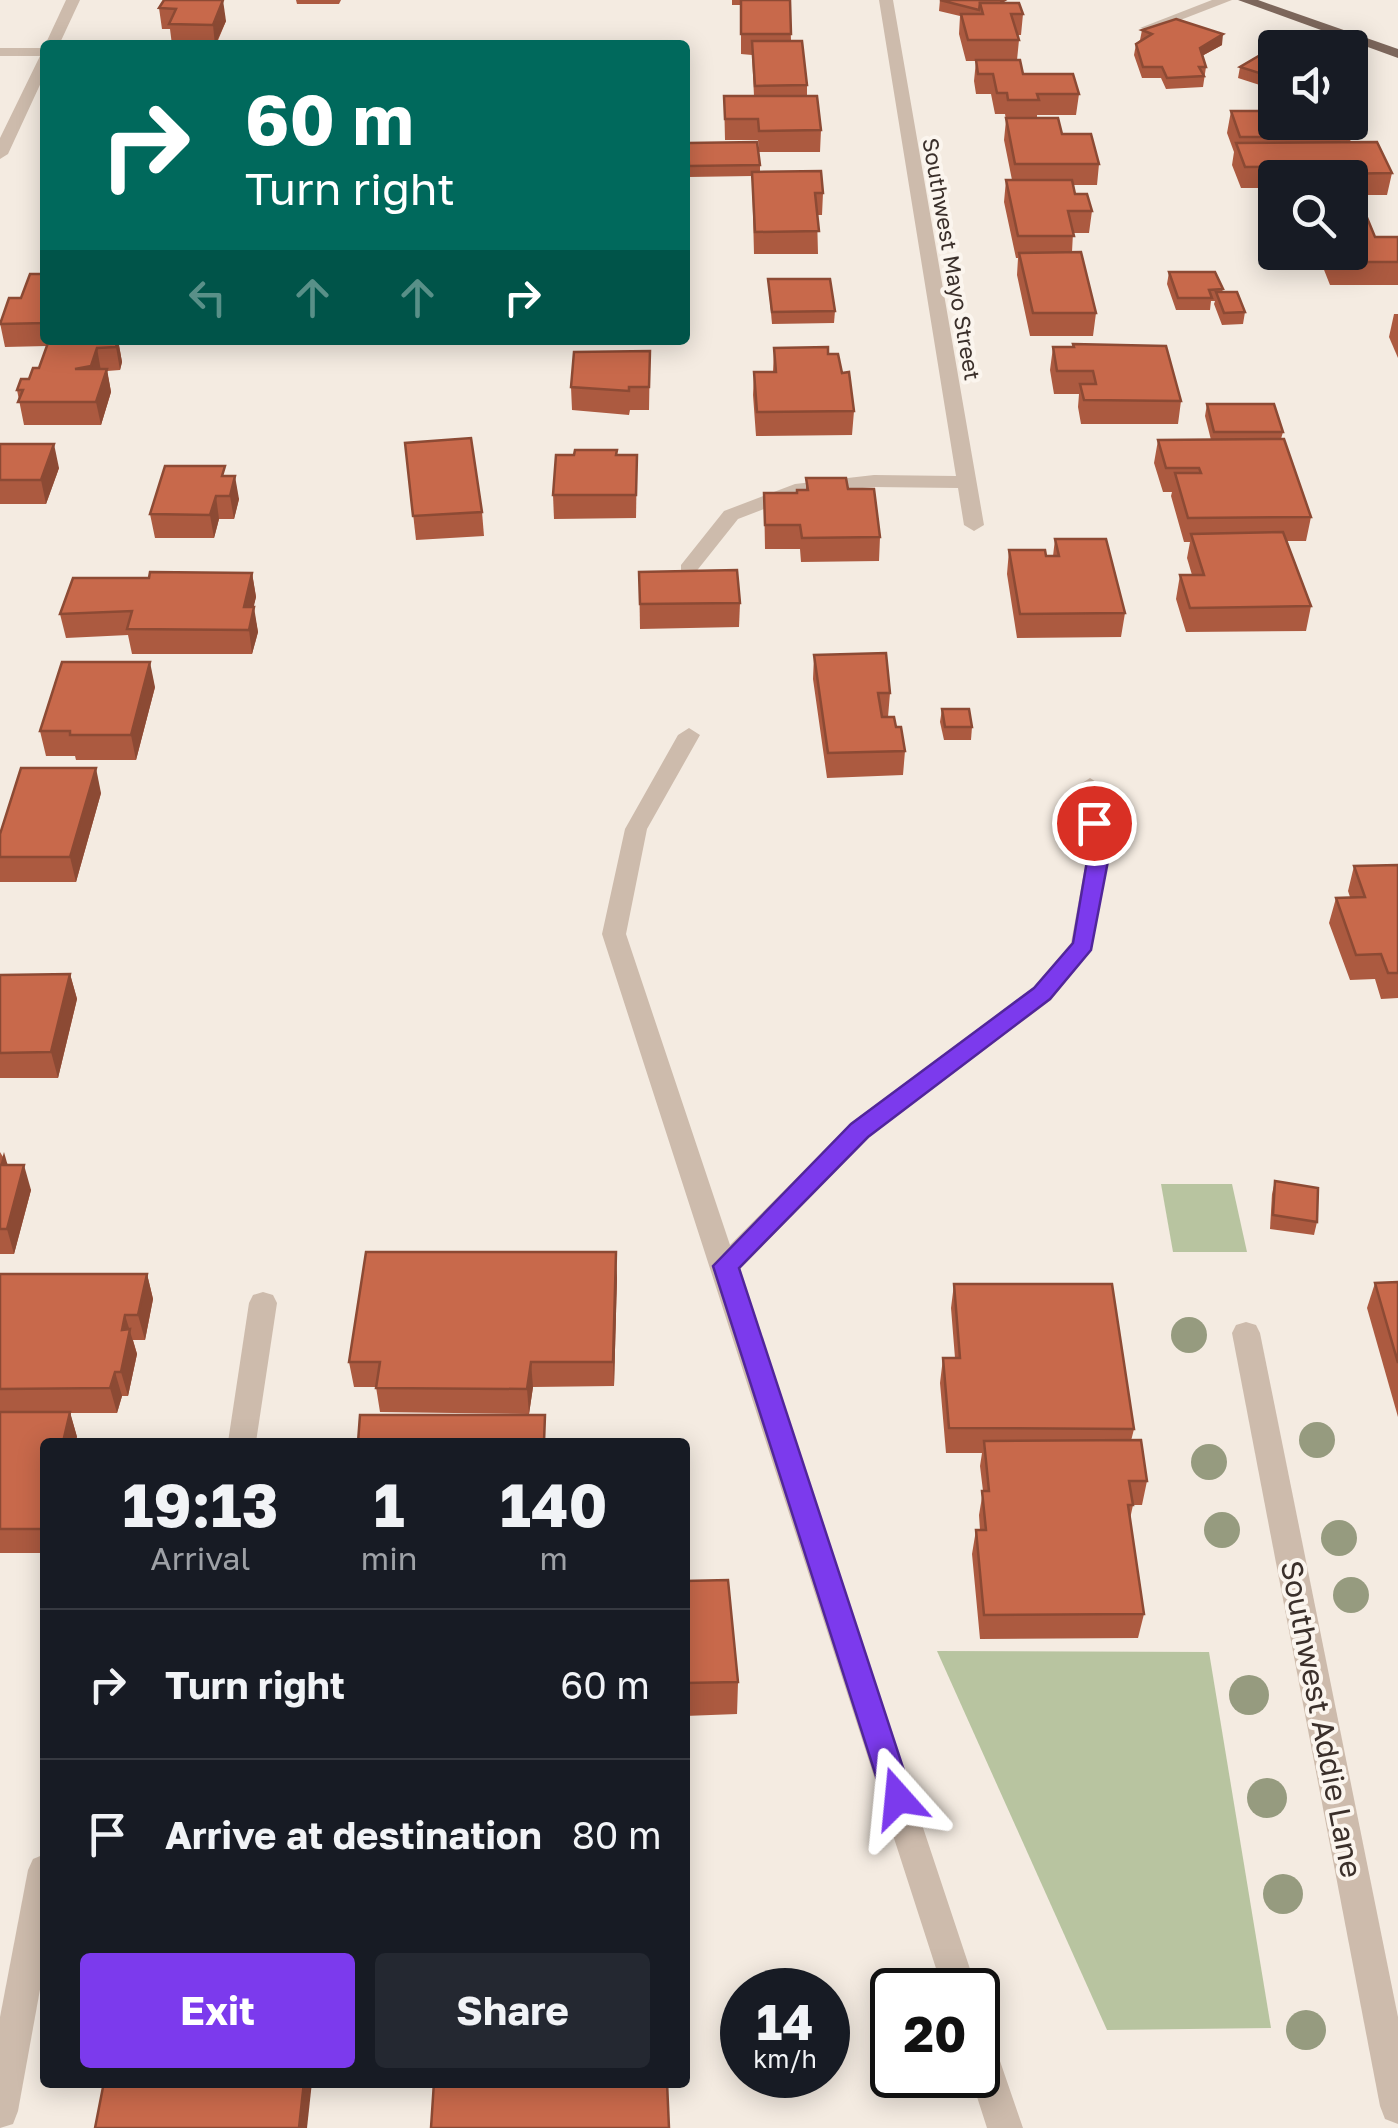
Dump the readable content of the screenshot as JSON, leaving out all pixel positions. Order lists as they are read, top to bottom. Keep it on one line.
{"streets":{"street":["Southwest Mayo Street","Southwest Addie Lane"]},"page":{"turn":["60 m","Turn right"],"eta":["19:13","Arrival","1","min","140","m"],"list":[{"name":"Turn right","value":"60 m"},{"name":"Arrive at destination","value":"80 m"}],"buttons":["Exit","Share"],"speed":"14 km/h","limit":"20"}}
